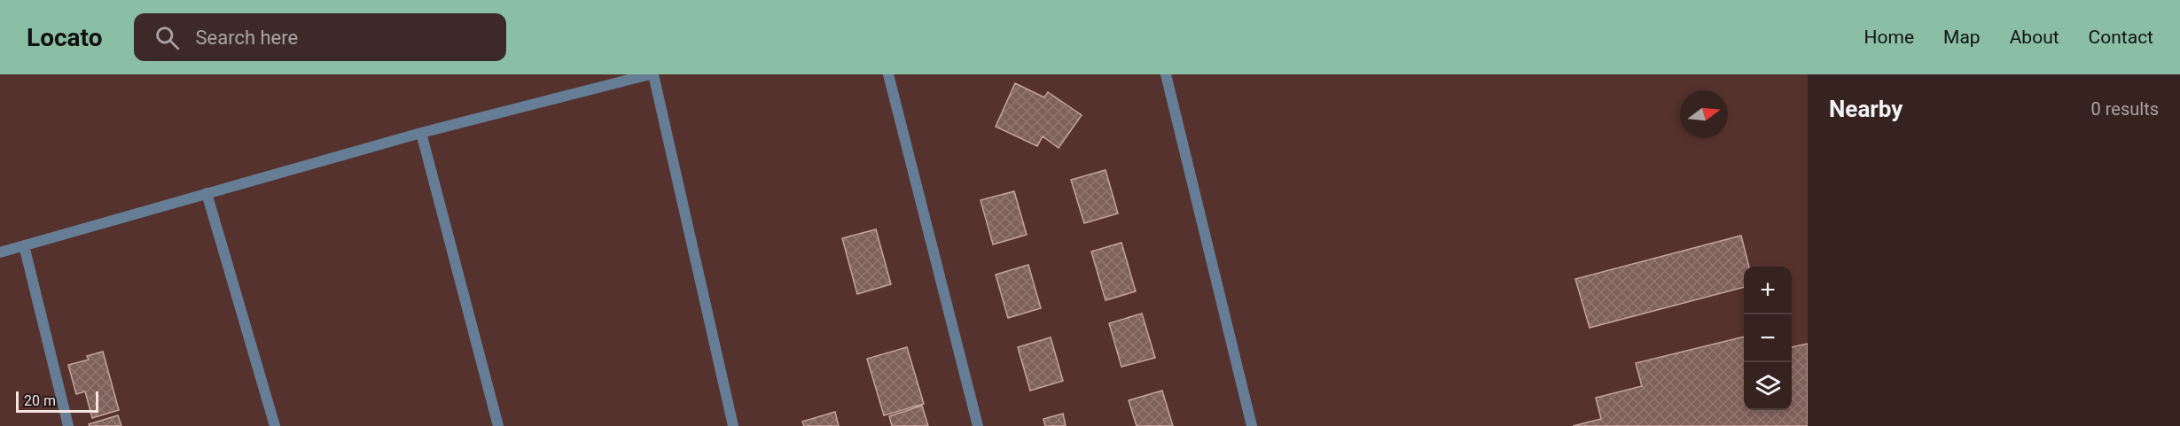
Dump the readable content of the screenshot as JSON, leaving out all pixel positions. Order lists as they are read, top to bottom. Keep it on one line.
{"scale_bar":"20 m","north":"right","page":{"header":"Locato","search":"Search here","nav":["Home","Map","About","Contact"],"heading":["Nearby","0 results"],"map_buttons":["+","−"],"scale":"20 m"}}
